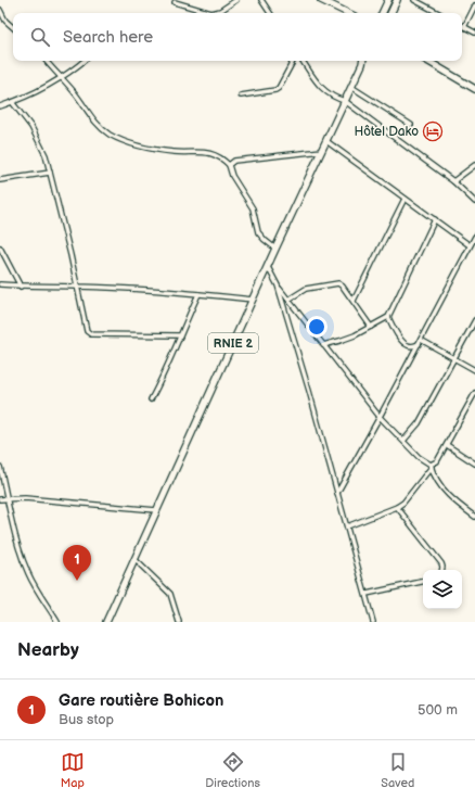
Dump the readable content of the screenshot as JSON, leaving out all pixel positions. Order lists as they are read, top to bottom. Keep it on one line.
{"streets":{"main road":["RNIE 2"]},"places":{"hotel":["Hôtel Dako"]},"page":{"search":"Search here","pins":"1","heading":"Nearby","list":[{"mark":"1","name":"Gare routière Bohicon","note":"Bus stop","value":"500 m"}],"nav":["Map","Directions","Saved"]}}
